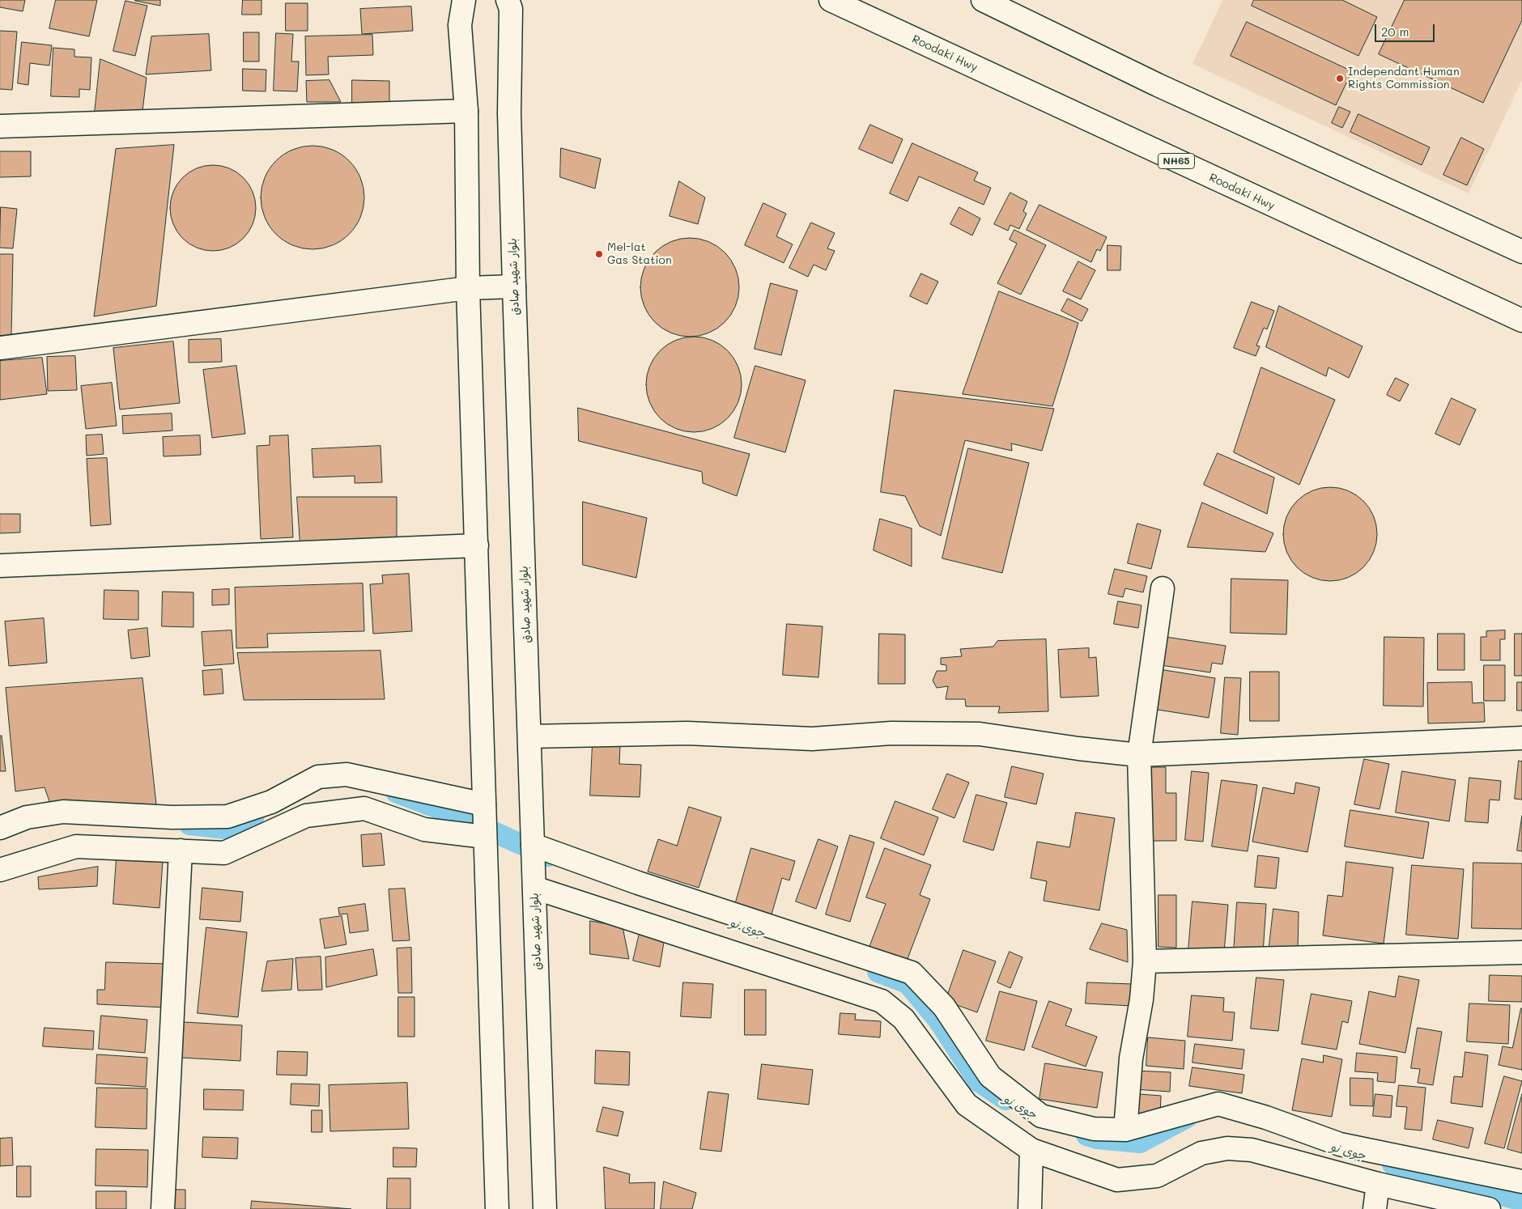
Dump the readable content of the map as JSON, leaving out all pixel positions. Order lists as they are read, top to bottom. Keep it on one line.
{"streets":{"main road":["Roodaki Hwy","NH65","بلوار شهید صادق"]},"water":["جوی نو"],"places":["Independant Human Rights Commission","Mel-lat Gas Station"],"scale_bar":"20 m"}
